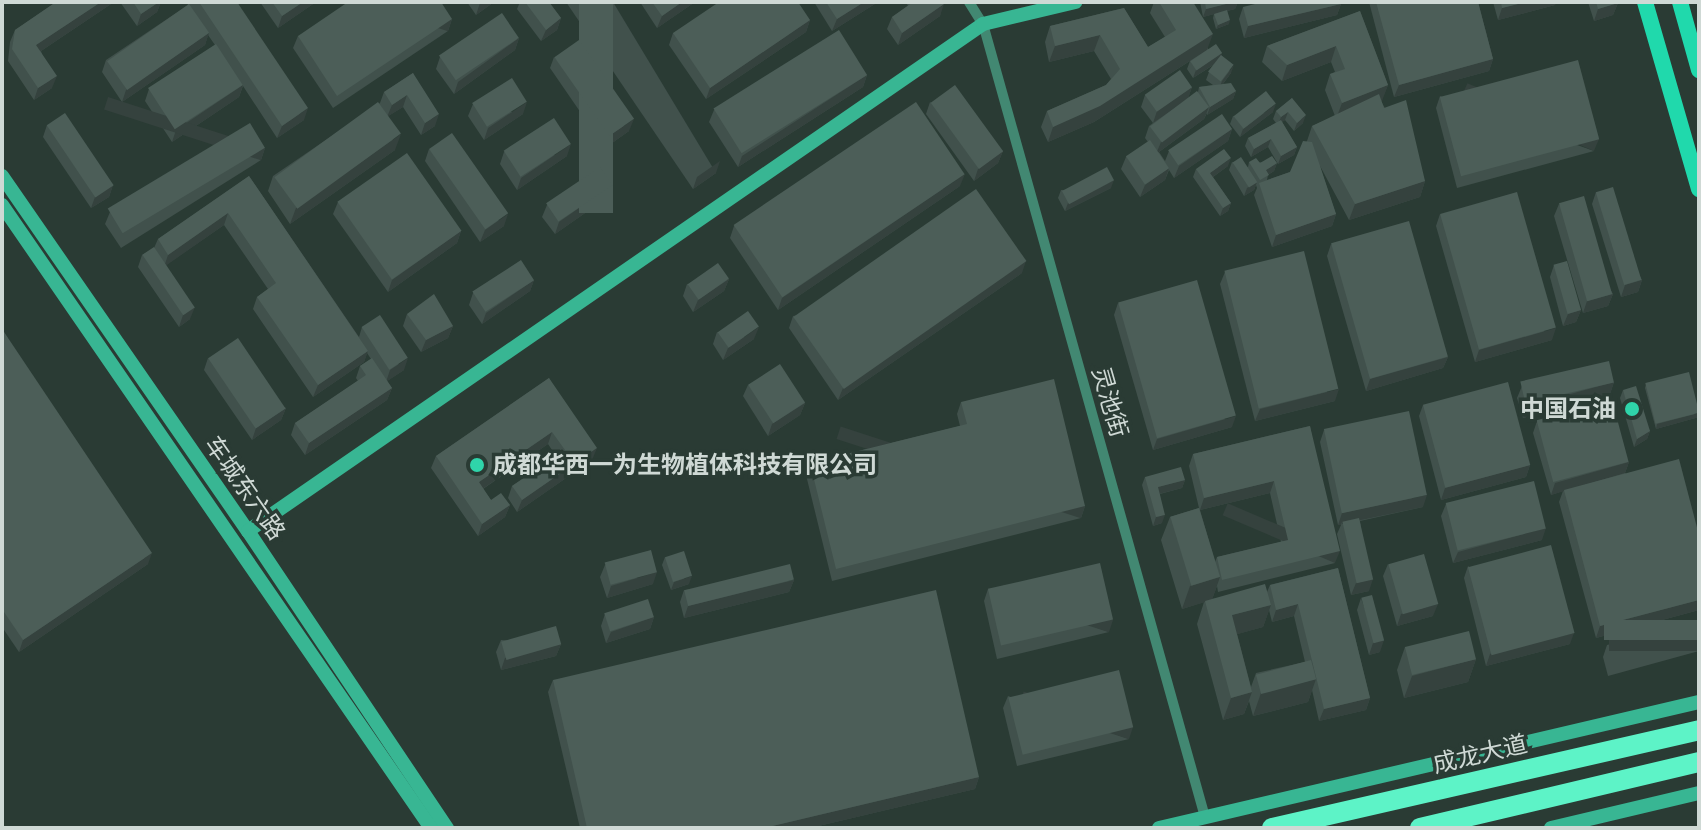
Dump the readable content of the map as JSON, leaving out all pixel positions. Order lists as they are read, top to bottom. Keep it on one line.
{"streets":{"highway":["成龙大道"],"street":["灵池街","车城东六路"]},"places":["中国石油","成都华西一为生物植体科技有限公司"]}
